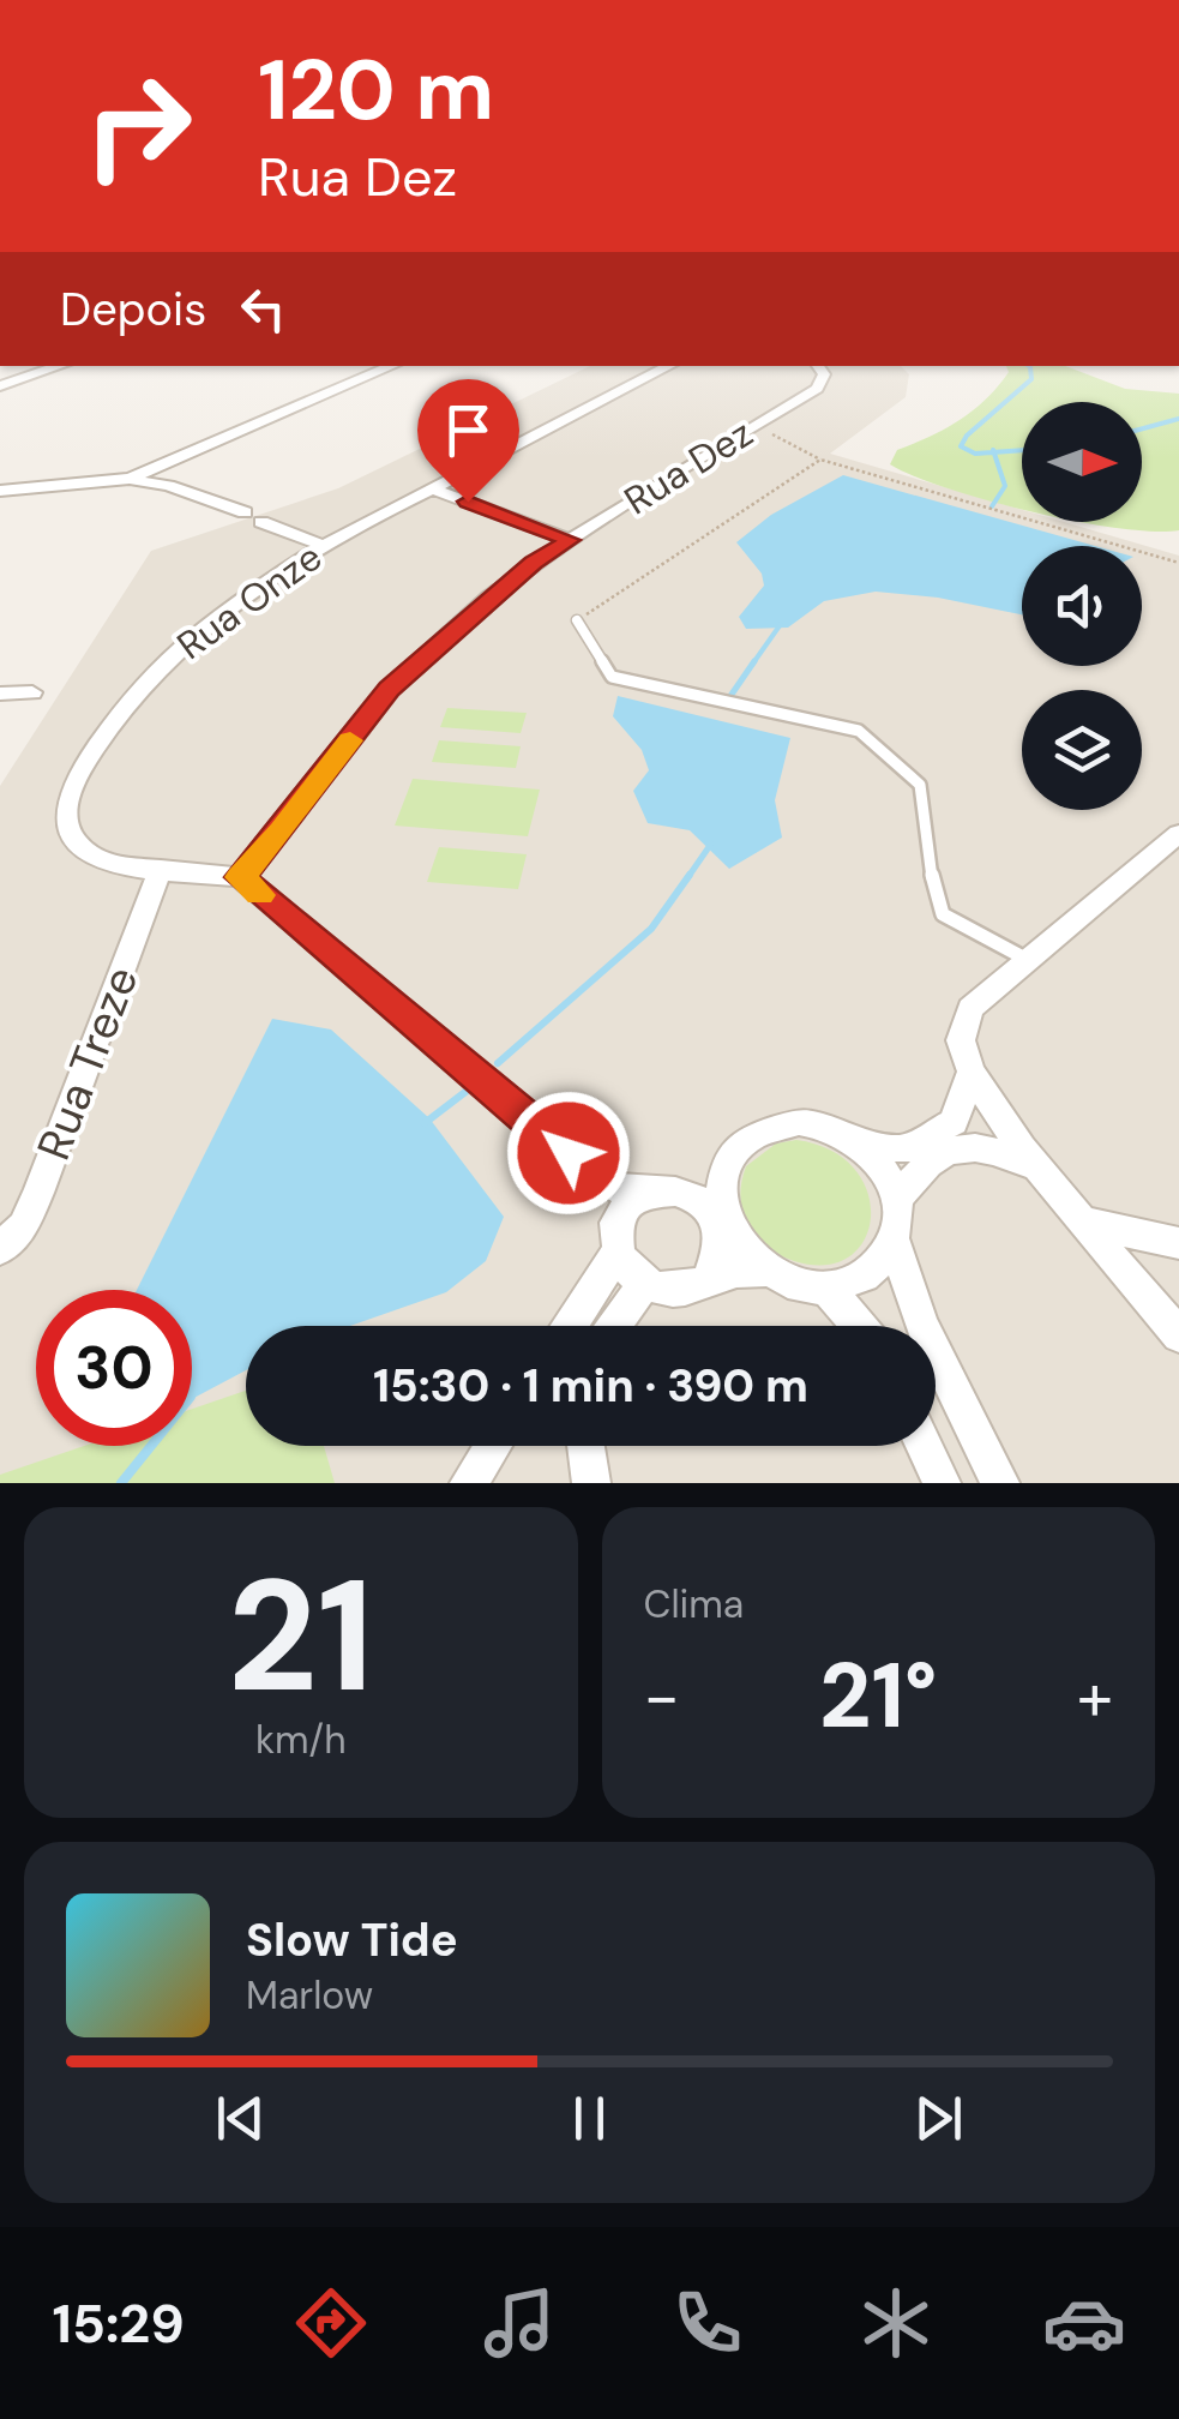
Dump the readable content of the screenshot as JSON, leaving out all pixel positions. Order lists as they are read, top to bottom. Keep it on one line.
{"streets":{"street":["Rua Dez","Rua Onze","Rua Treze"]},"crossings":[["Rua Dez","Rua Onze"],["Rua Onze","Rua Treze"]],"north":"right","page":{"turn":["120 m","Rua Dez"],"then":"Depois","limit":"30","trip":"15:30 · 1 min · 390 m","tile":[["21","km/h"],"Clima"],"heat":["−","21°","+"],"song":["Slow Tide","Marlow"],"tabs":"15:29"}}
